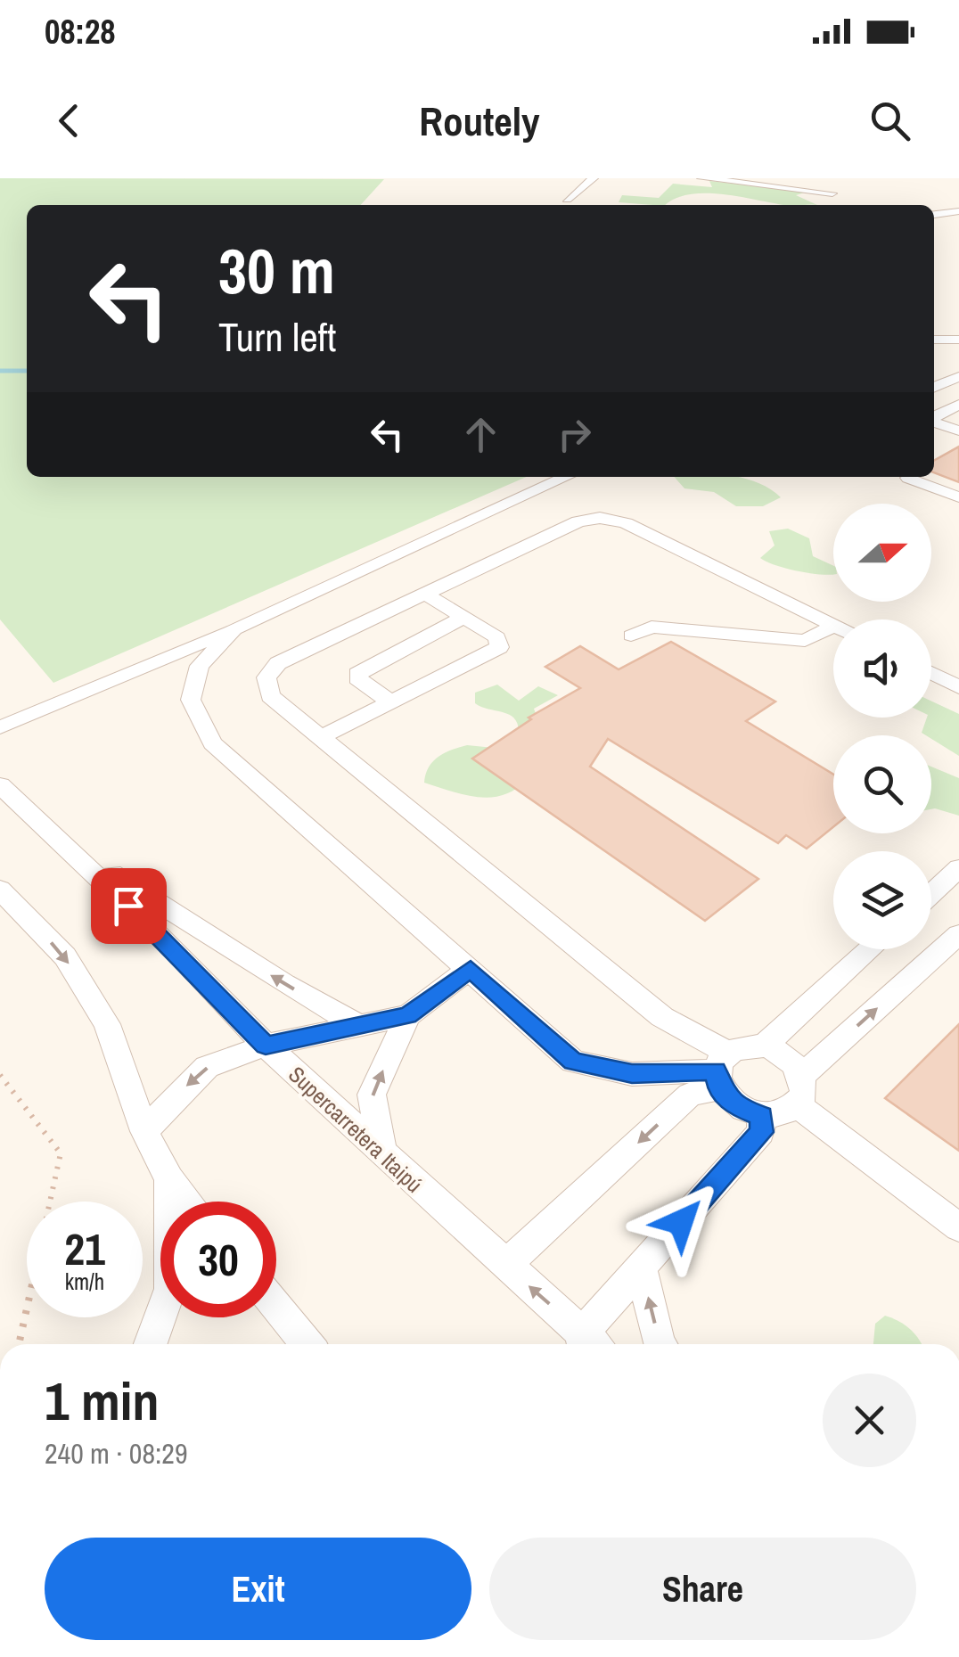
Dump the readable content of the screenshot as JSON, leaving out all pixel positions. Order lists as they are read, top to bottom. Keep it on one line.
{"streets":{"street":["Supercarretera Itaipú"]},"north":"right","page":{"status":"08:28","header":"Routely","turn":["30 m","Turn left"],"speed":"21 km/h","limit":"30","heading":["1 min","240 m · 08:29"],"buttons":["Exit","Share"]}}
